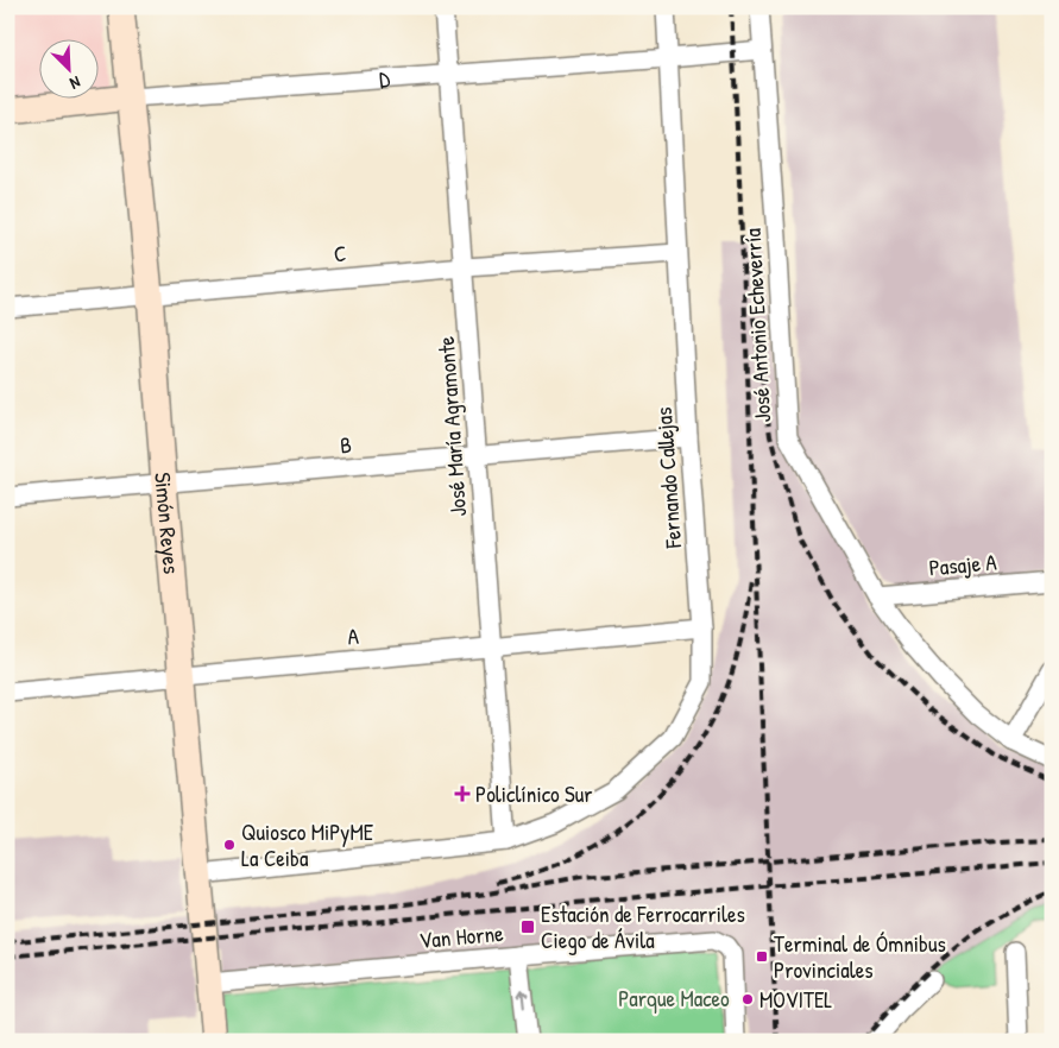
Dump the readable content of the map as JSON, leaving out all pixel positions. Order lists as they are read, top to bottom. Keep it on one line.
{"streets":{"street":["D","C","José Antonio Echeverría","José María Agramonte","B","Fernando Callejas","Simón Reyes","Pasaje A","A","Van Horne"]},"crossings":[["D","José Antonio Echeverría"],["D","José María Agramonte"],["D","Fernando Callejas"],["D","Simón Reyes"],["C","José María Agramonte"],["C","Fernando Callejas"],["C","Simón Reyes"],["José Antonio Echeverría","Pasaje A"],["José María Agramonte","B"],["José María Agramonte","Fernando Callejas"],["José María Agramonte","A"],["B","Fernando Callejas"],["B","Simón Reyes"],["Fernando Callejas","Simón Reyes"],["Fernando Callejas","A"],["Simón Reyes","A"],["Simón Reyes","Van Horne"]],"parks":["Parque Maceo"],"places":{"health":["Policlínico Sur"],"other":["Quiosco MiPyME La Ceiba","MOVITEL"],"transit":["Estación de Ferrocarriles Ciego de Ávila","Terminal de Ómnibus Provinciales"]},"north":"bottom right"}
